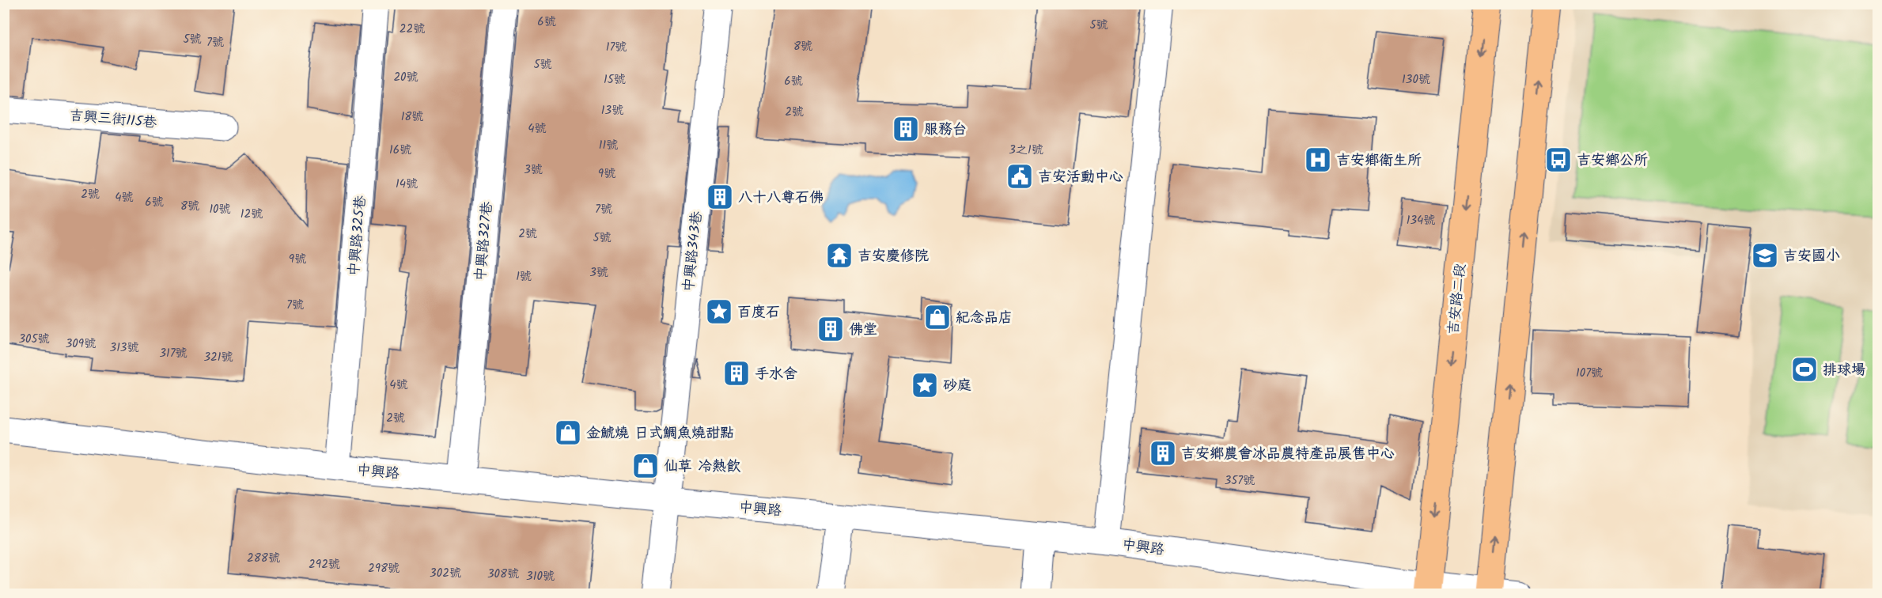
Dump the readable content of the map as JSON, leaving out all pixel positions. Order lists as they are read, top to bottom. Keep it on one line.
{"streets":{"main road":["吉安路二段"],"street":["吉興三街115巷","中興路325巷","中興路327巷","中興路343巷","中興路"]},"crossings":[["中興路325巷","中興路"],["中興路327巷","中興路"],["中興路343巷","中興路"],["吉安路二段","中興路"]],"places":{"building":["服務台","八十八尊石佛","佛堂","手水舍","吉安鄉農會冰品農特產品展售中心"],"hospital":["吉安鄉衛生所"],"bus stop":["吉安鄉公所"],"public building":["吉安活動中心"],"temple":["吉安慶修院"],"school or university":["吉安國小"],"place":["百度石","砂庭"],"shop":["紀念品店","金鯱燒 日式鯛魚燒甜點","仙草 冷熱飲"],"sports":["排球場"]},"house_numbers":["6號","5號","22號","5號","7號","8號","17號","5號","20號","15號","130號","6號","13號","2號","18號","4號","11號","16號","3之1號","3號","9號","14號","2號","4號","6號","8號","10號","7號","12號","134號","2號","5號","9號","3號","1號","7號","305號","309號","313號","317號","321號","107號","4號","2號","357號","288號","292號","298號","302號","308號","310號"]}
